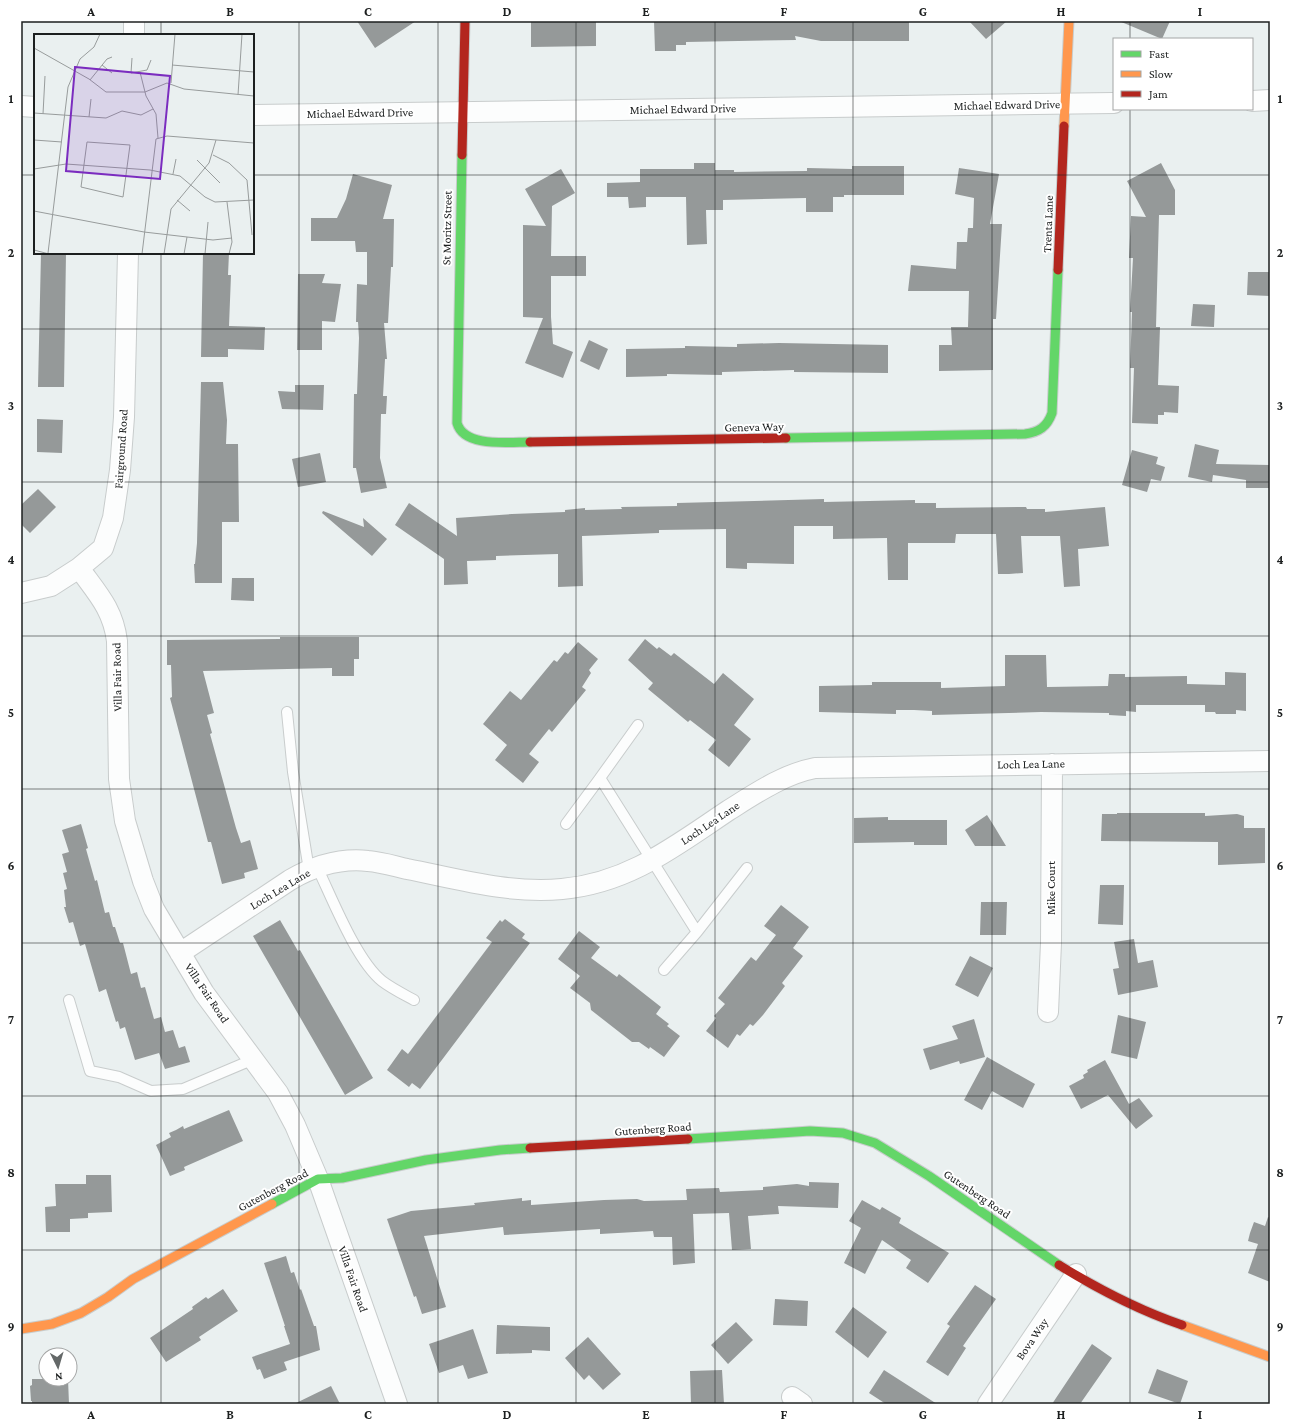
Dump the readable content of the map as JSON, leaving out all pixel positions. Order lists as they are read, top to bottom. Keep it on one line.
{"streets":{"street":["Michael Edward Drive","Trenta Lane","St Moritz Street","Geneva Way","Fairground Road","Villa Fair Road","Loch Lea Lane","Mike Court","Gutenberg Road","Bova Way"]},"crossings":[["Michael Edward Drive","Trenta Lane"],["Michael Edward Drive","St Moritz Street"],["Trenta Lane","Geneva Way"],["St Moritz Street","Geneva Way"],["Fairground Road","Villa Fair Road"],["Villa Fair Road","Loch Lea Lane"],["Villa Fair Road","Gutenberg Road"],["Loch Lea Lane","Mike Court"],["Gutenberg Road","Bova Way"]],"legend":["Fast","Slow","Jam"],"north":"bottom","grid":{"columns":["A","B","C","D","E","F","G","H","I"],"rows":["1","2","3","4","5","6","7","8","9"]}}
